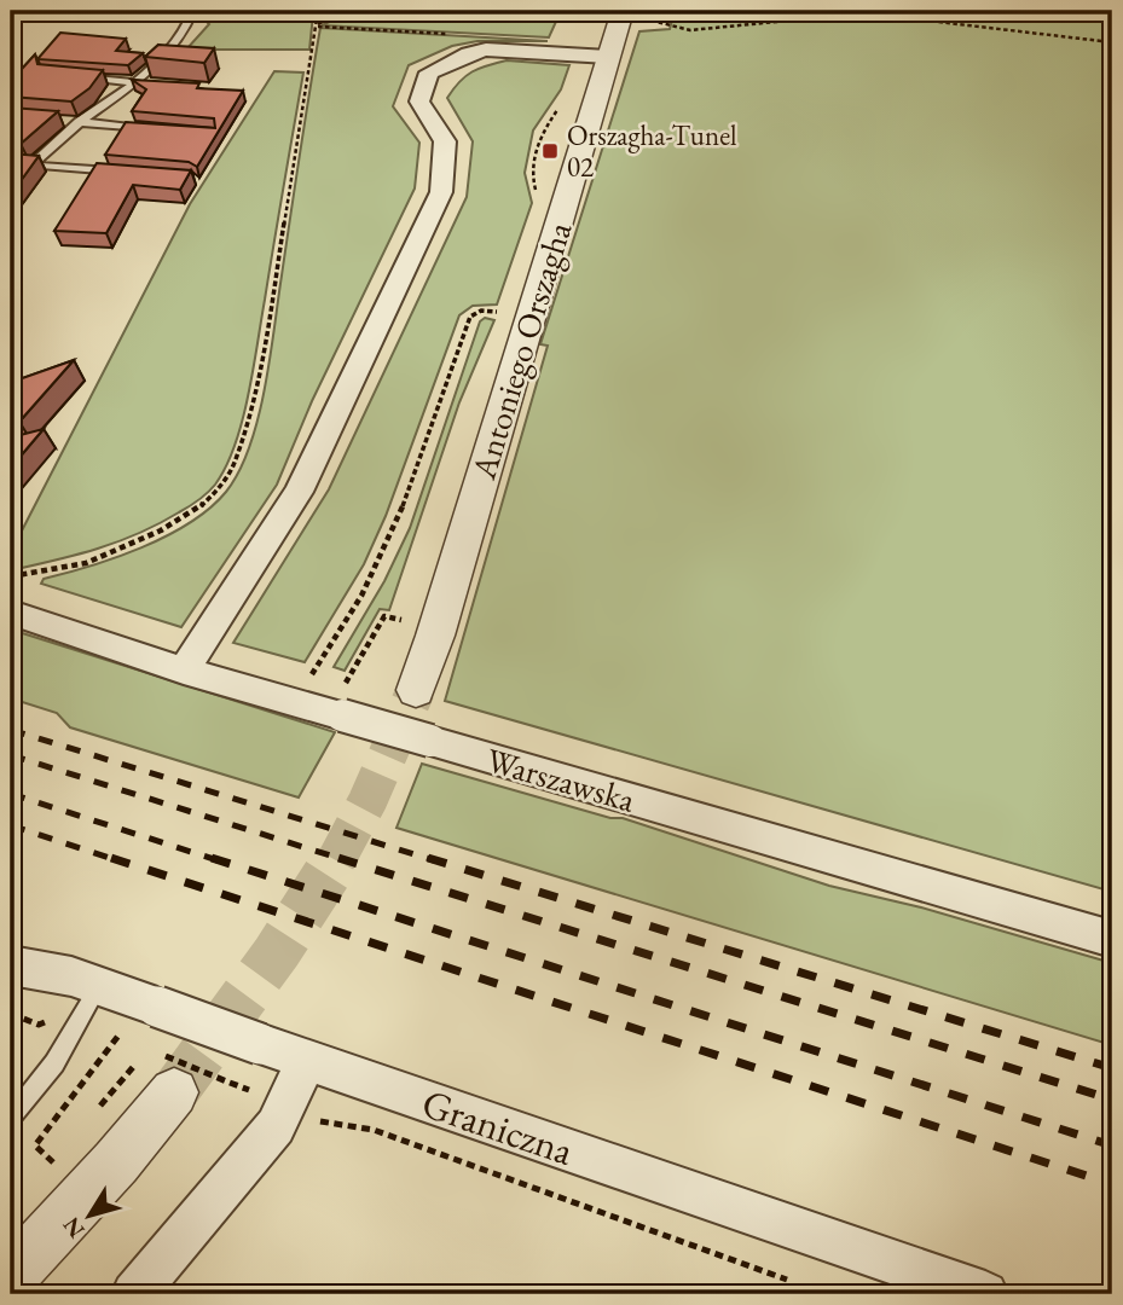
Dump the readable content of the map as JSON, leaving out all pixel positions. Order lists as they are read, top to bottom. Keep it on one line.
{"streets":{"street":["Antoniego Orszagha","Warszawska","Graniczna"]},"places":{"transit":["Orszagha-Tunel 02"]},"north":"bottom left"}
